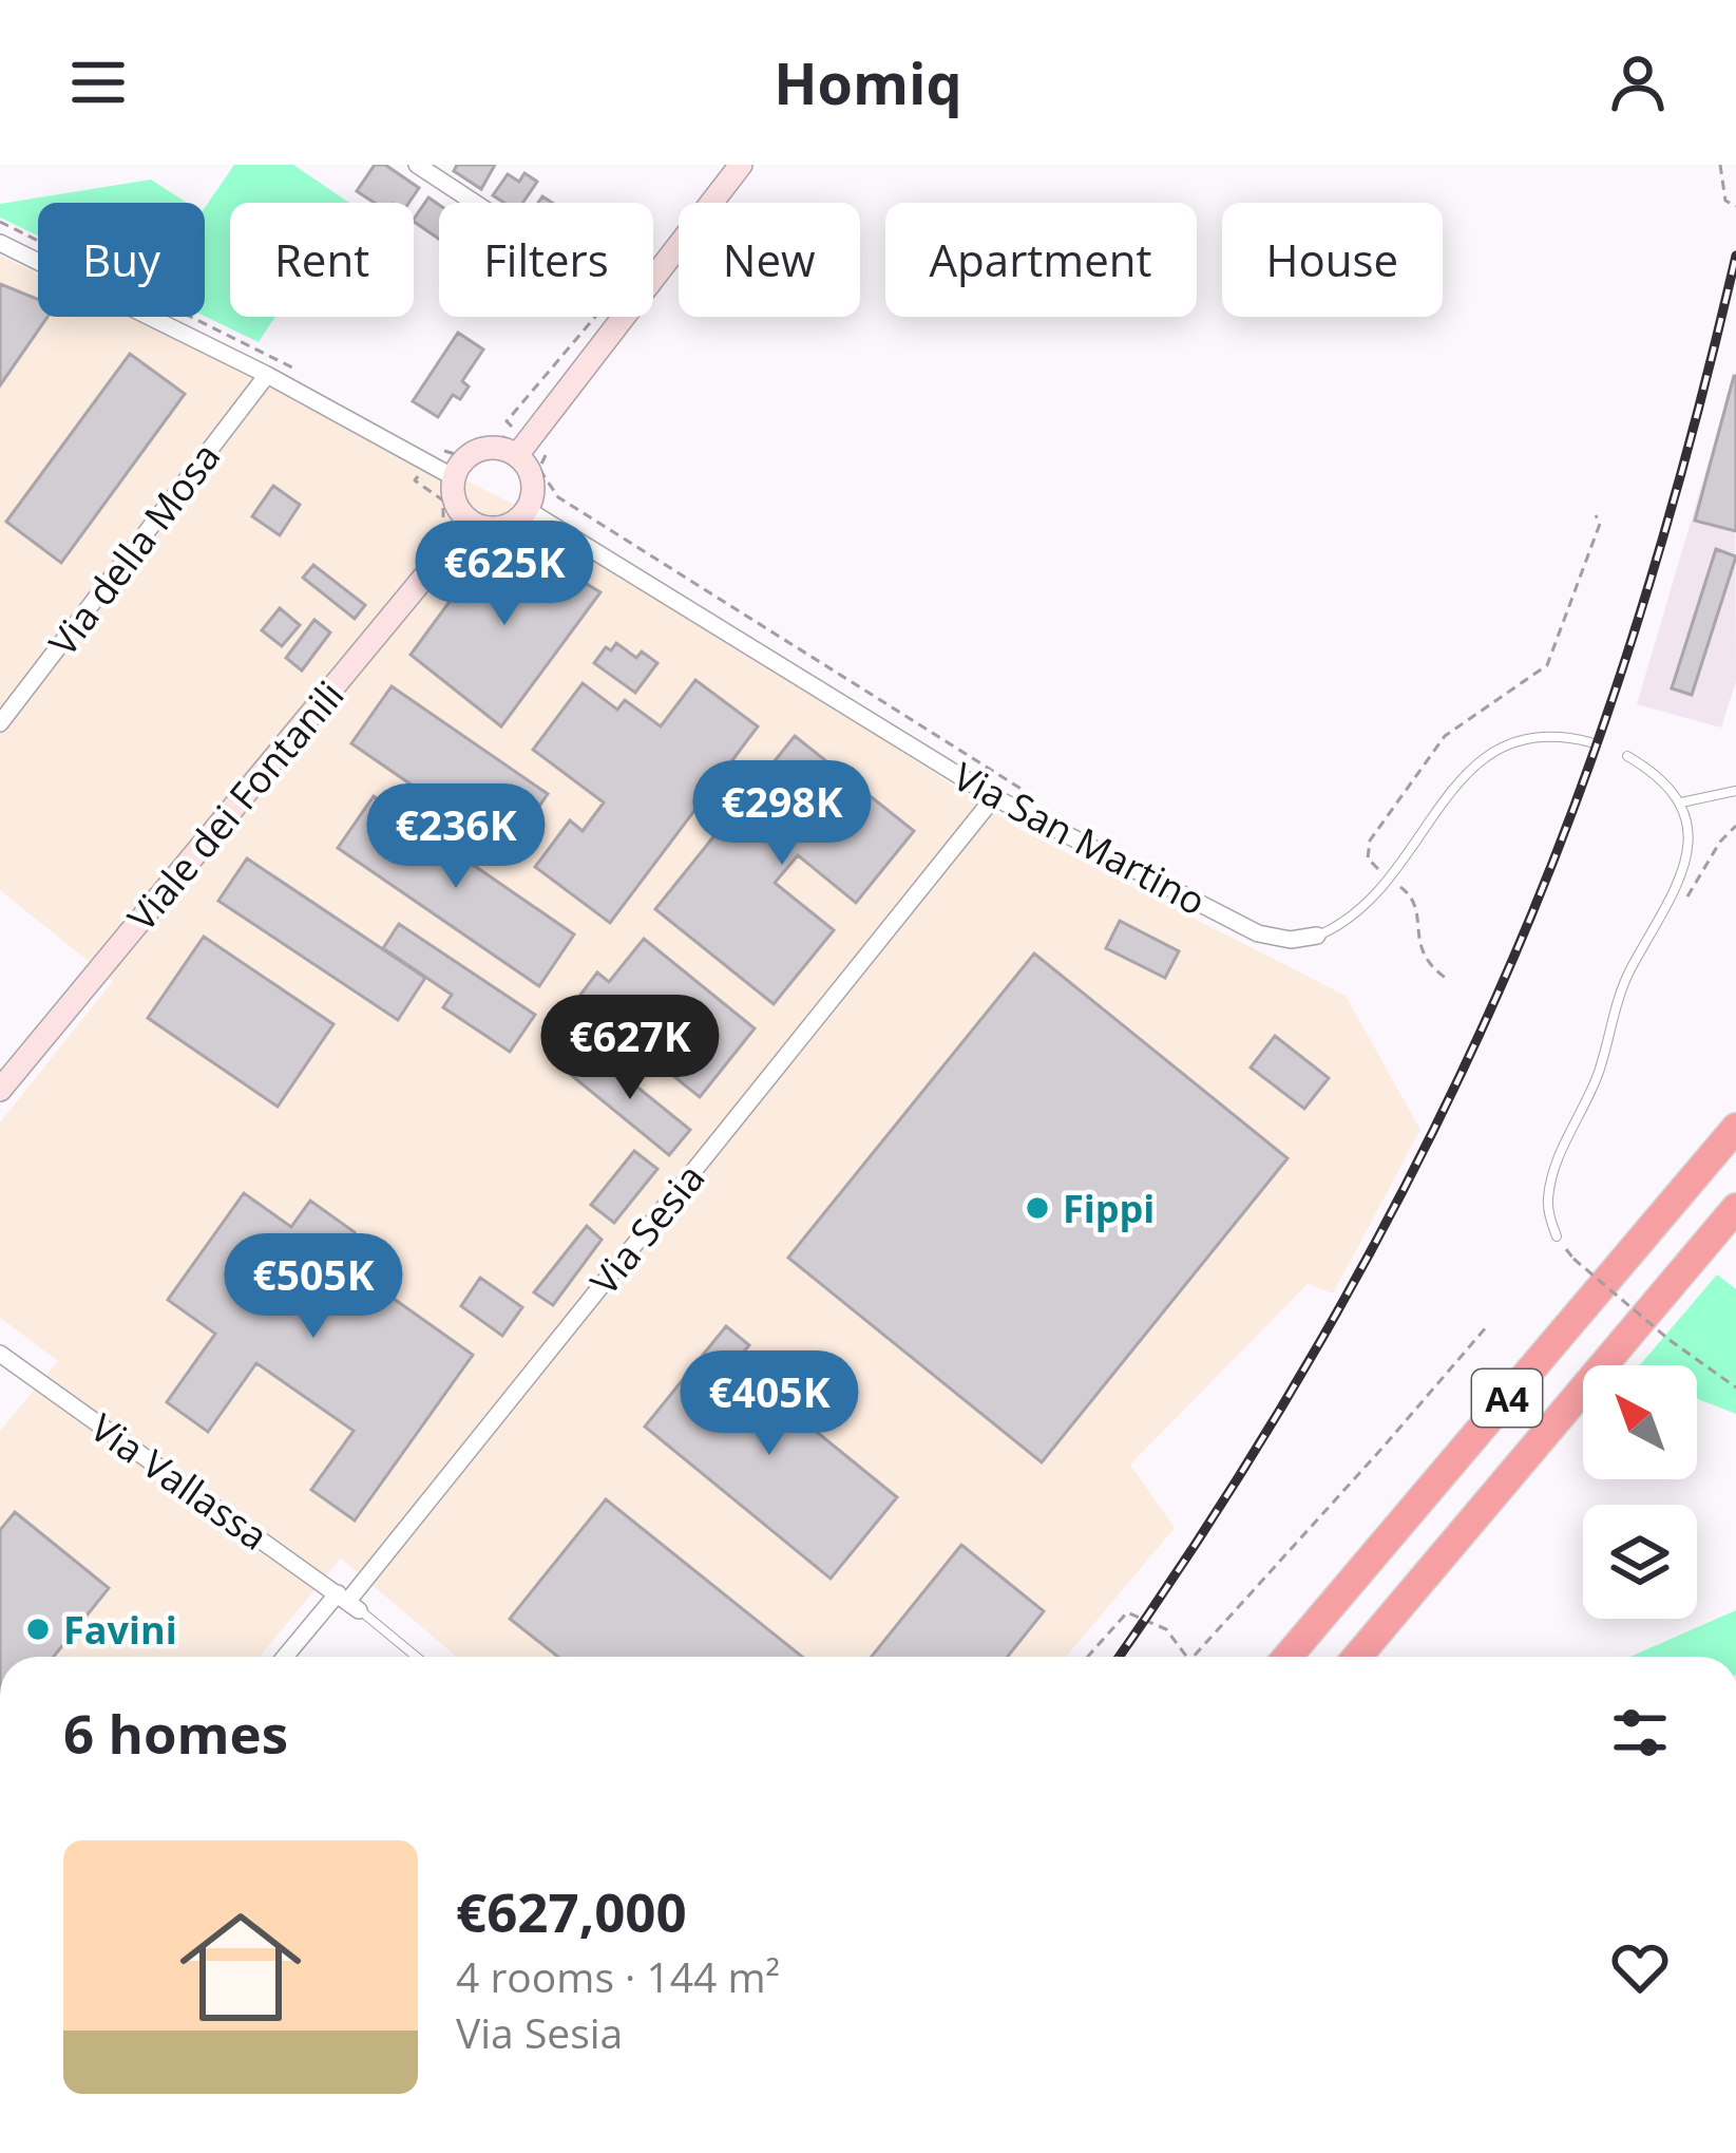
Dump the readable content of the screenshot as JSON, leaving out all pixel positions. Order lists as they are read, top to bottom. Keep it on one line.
{"streets":{"highway":["A4"],"main road":["Viale dei Fontanili"],"street":["Via della Mosa","Via San Martino","Via Sesia","Via Vallassa"]},"crossings":[["Viale dei Fontanili","Via San Martino"],["Via San Martino","Via Sesia"],["Via Sesia","Via Vallassa"]],"places":["Fippi","Favini"],"north":"top left","page":{"header":"Homiq","chip":["Buy","Rent","Filters","New","Apartment","House"],"price":["€625K","€298K","€236K","€627K","€505K","€405K"],"heading":"6 homes","list":[{"name":"€627,000","note":"4 rooms · 144 m² · Via Sesia"}]}}
